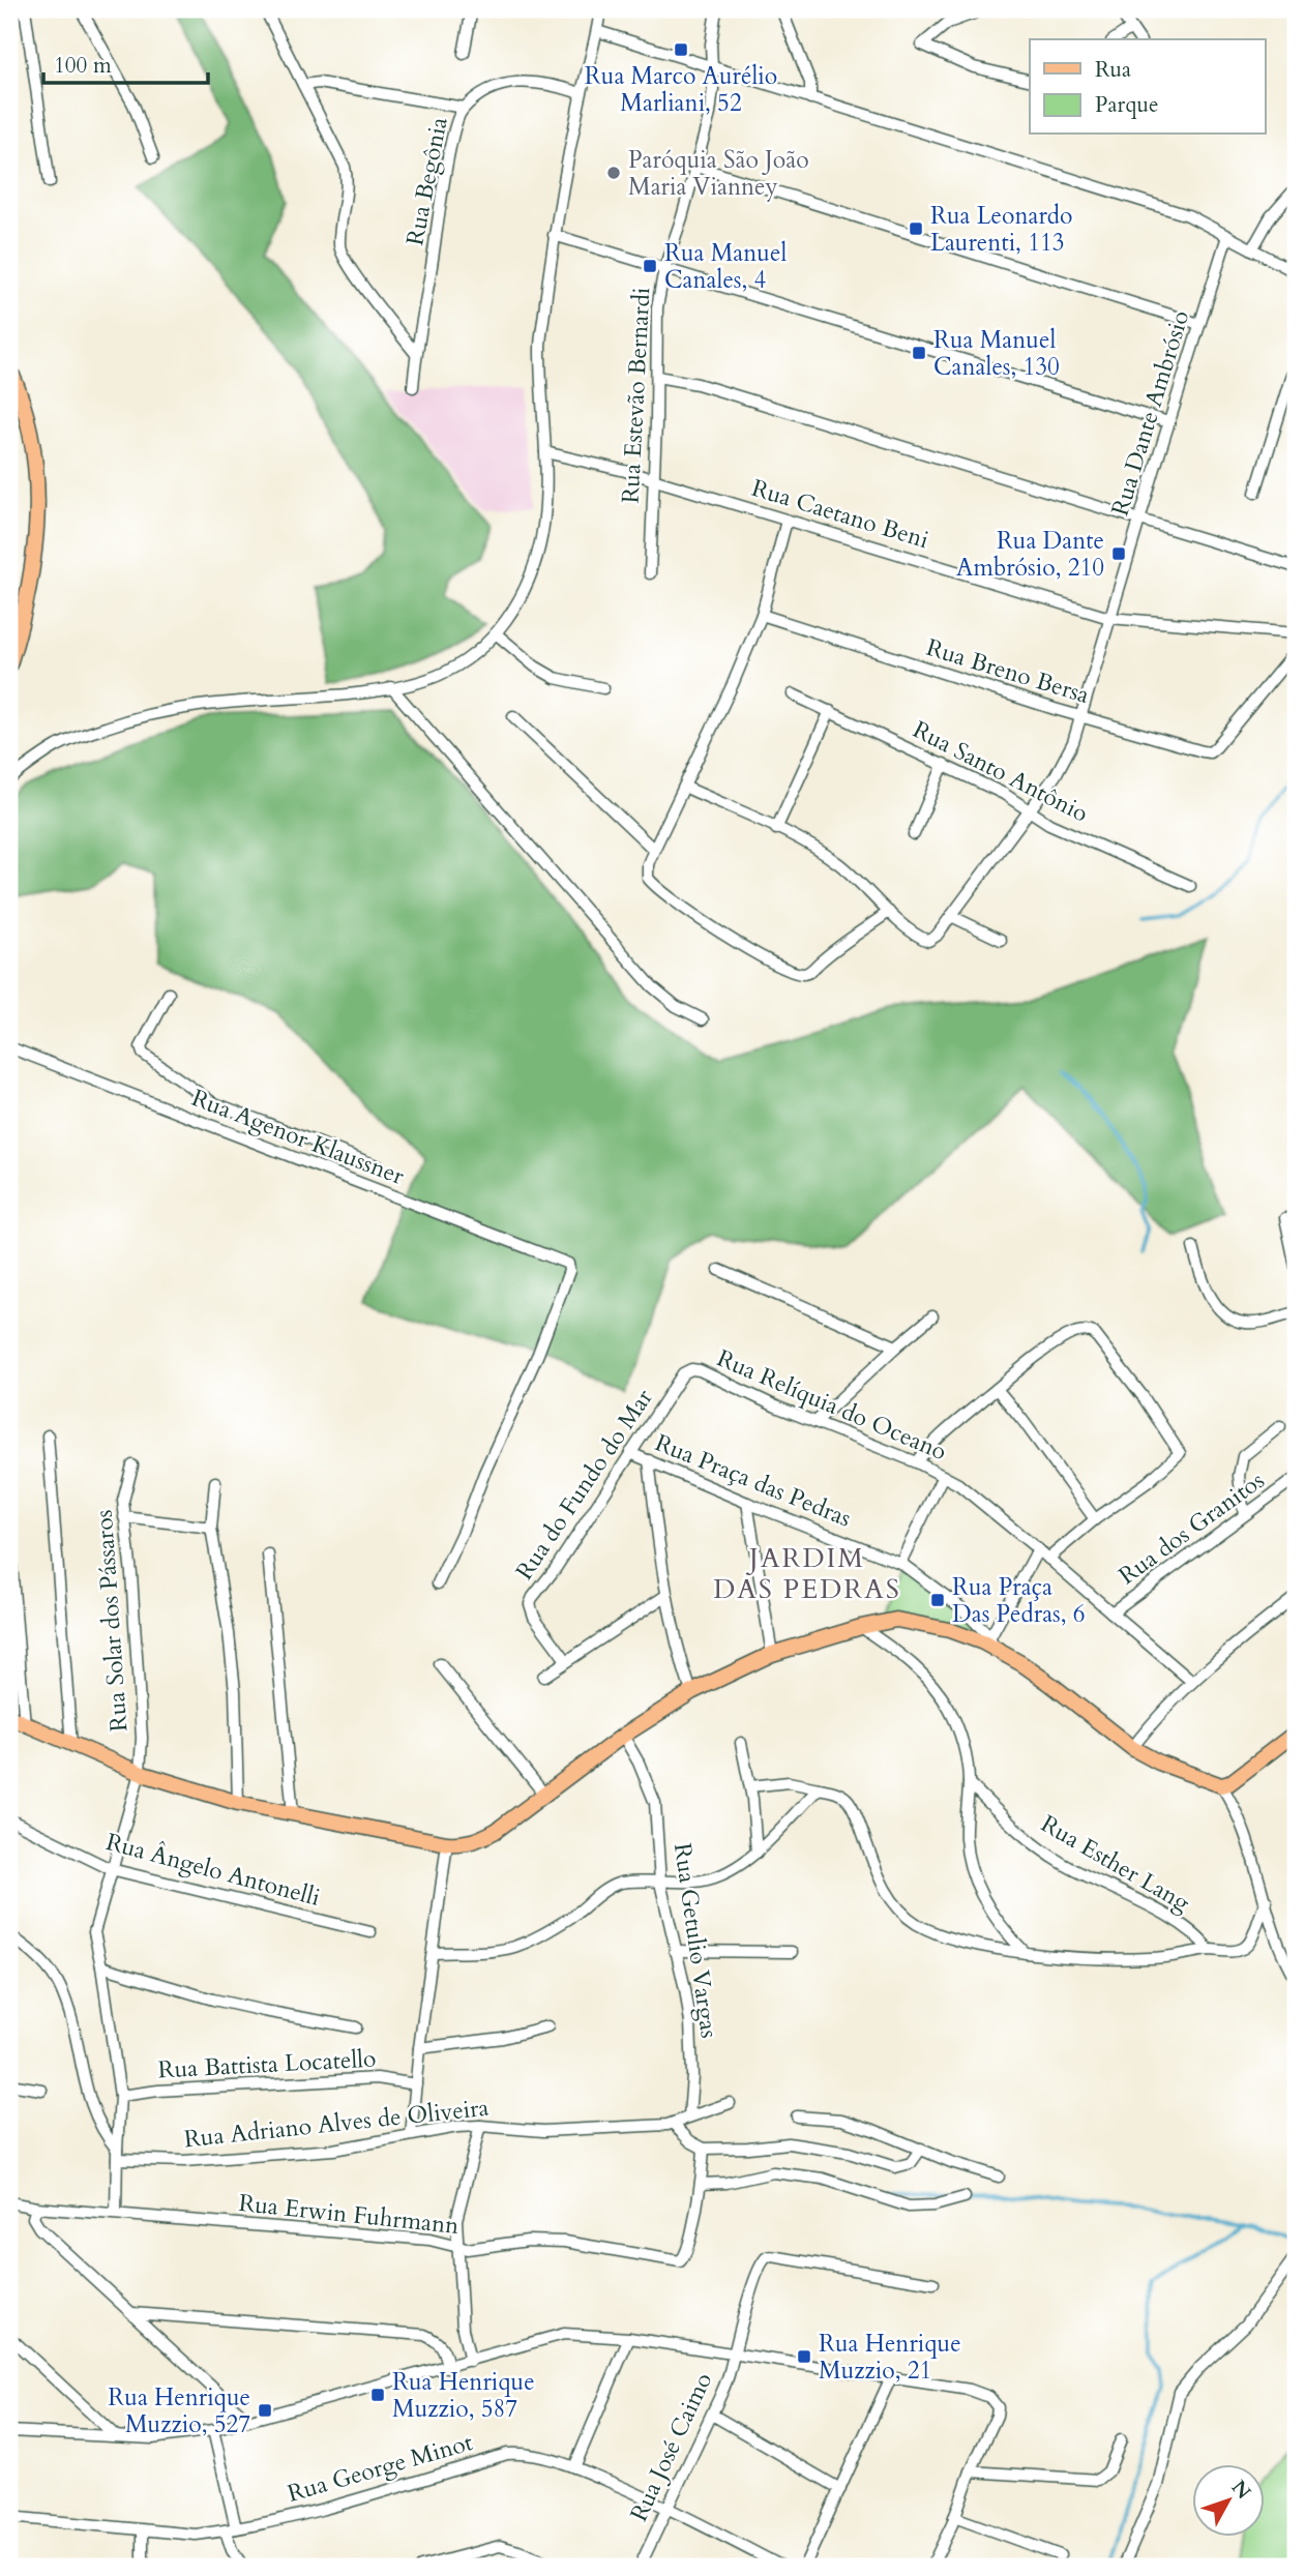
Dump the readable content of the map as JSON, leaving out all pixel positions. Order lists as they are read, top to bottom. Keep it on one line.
{"streets":{"street":["Rua Begônia","Rua Estevão Bernardi","Rua Dante Ambrósio","Rua Caetano Beni","Rua Breno Bersa","Rua Santo Antônio","Rua Agenor Klaussner","Rua Relíquia do Oceano","Rua Praça das Pedras","Rua do Fundo do Mar","Rua dos Granitos","Rua Solar dos Pássaros","Rua Esther Lang","Rua Ângelo Antonelli","Rua Getulio Vargas","Rua Battista Locatello","Rua Adriano Alves de Oliveira","Rua Erwin Fuhrmann","Rua José Caimo","Rua George Minot"]},"crossings":[["Rua Estevão Bernardi","Rua Caetano Beni"],["Rua Dante Ambrósio","Rua Caetano Beni"],["Rua Dante Ambrósio","Rua Breno Bersa"],["Rua Dante Ambrósio","Rua Santo Antônio"],["Rua Relíquia do Oceano","Rua do Fundo do Mar"],["Rua Relíquia do Oceano","Rua dos Granitos"],["Rua Praça das Pedras","Rua do Fundo do Mar"],["Rua Solar dos Pássaros","Rua Ângelo Antonelli"],["Rua Solar dos Pássaros","Rua Battista Locatello"],["Rua Solar dos Pássaros","Rua Adriano Alves de Oliveira"],["Rua Solar dos Pássaros","Rua Erwin Fuhrmann"],["Rua Getulio Vargas","Rua Adriano Alves de Oliveira"],["Rua José Caimo","Rua George Minot"]],"districts":["JARDIM DAS PEDRAS"],"places":{"transit":["Rua Marco Aurélio Marliani, 52","Rua Leonardo Laurenti, 113","Rua Manuel Canales, 4","Rua Manuel Canales, 130","Rua Dante Ambrósio, 210","Rua Praça Das Pedras, 6","Rua Henrique Muzzio, 21","Rua Henrique Muzzio, 587","Rua Henrique Muzzio, 527"],"other":["Paróquia São João Maria Vianney"]},"legend":["Rua","Parque"],"scale_bar":"100 m","north":"top right"}
